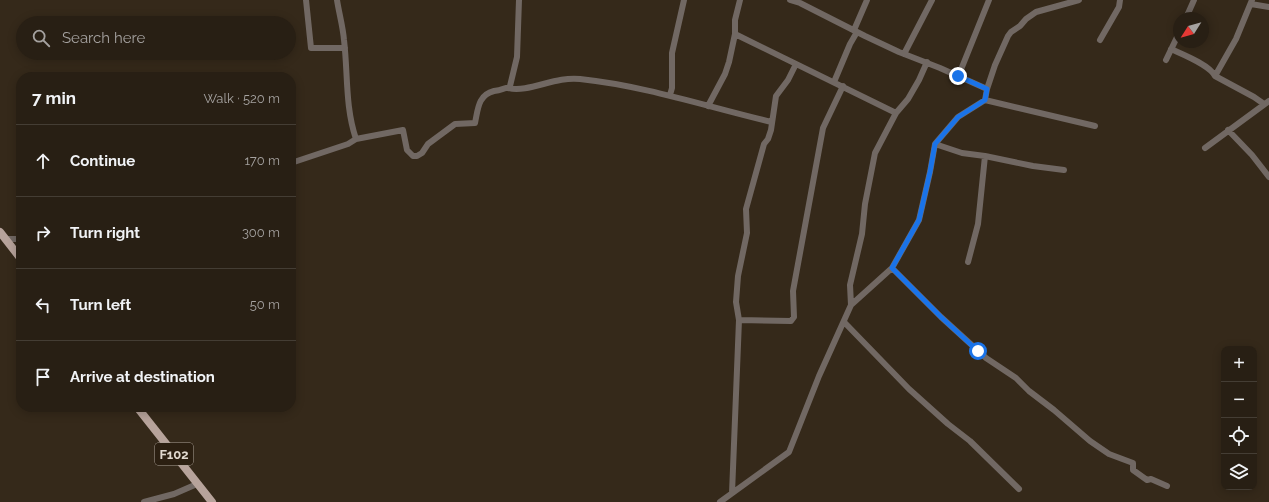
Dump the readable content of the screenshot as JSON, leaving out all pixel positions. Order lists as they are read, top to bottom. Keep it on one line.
{"streets":{"main road":["F102"]},"north":"bottom left","page":{"search":"Search here","heading":["7 min","Walk · 520 m"],"list":[["Continue","170 m"],["Turn right","300 m"],["Turn left","50 m"],"Arrive at destination"],"map_buttons":["+","−"]}}
